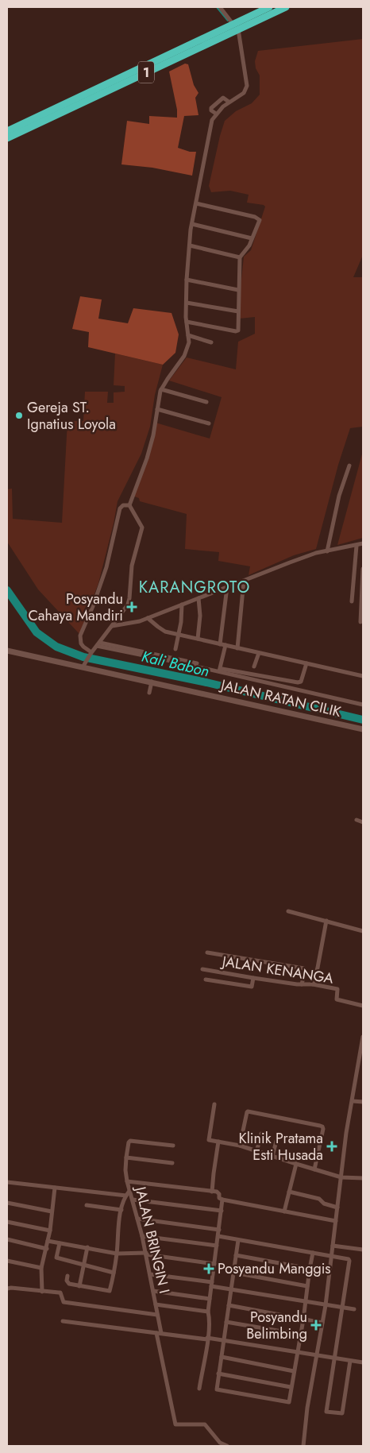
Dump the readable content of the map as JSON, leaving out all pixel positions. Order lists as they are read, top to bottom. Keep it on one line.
{"streets":{"highway":["1"],"street":["JALAN RATAN CILIK","JALAN KENANGA","JALAN BRINGIN I"]},"districts":["KARANGROTO"],"water":["Kali Babon"],"places":{"other":["Gereja ST. Ignatius Loyola"],"health":["Posyandu Cahaya Mandiri","Klinik Pratama Esti Husada","Posyandu Manggis","Posyandu Belimbing"]}}
